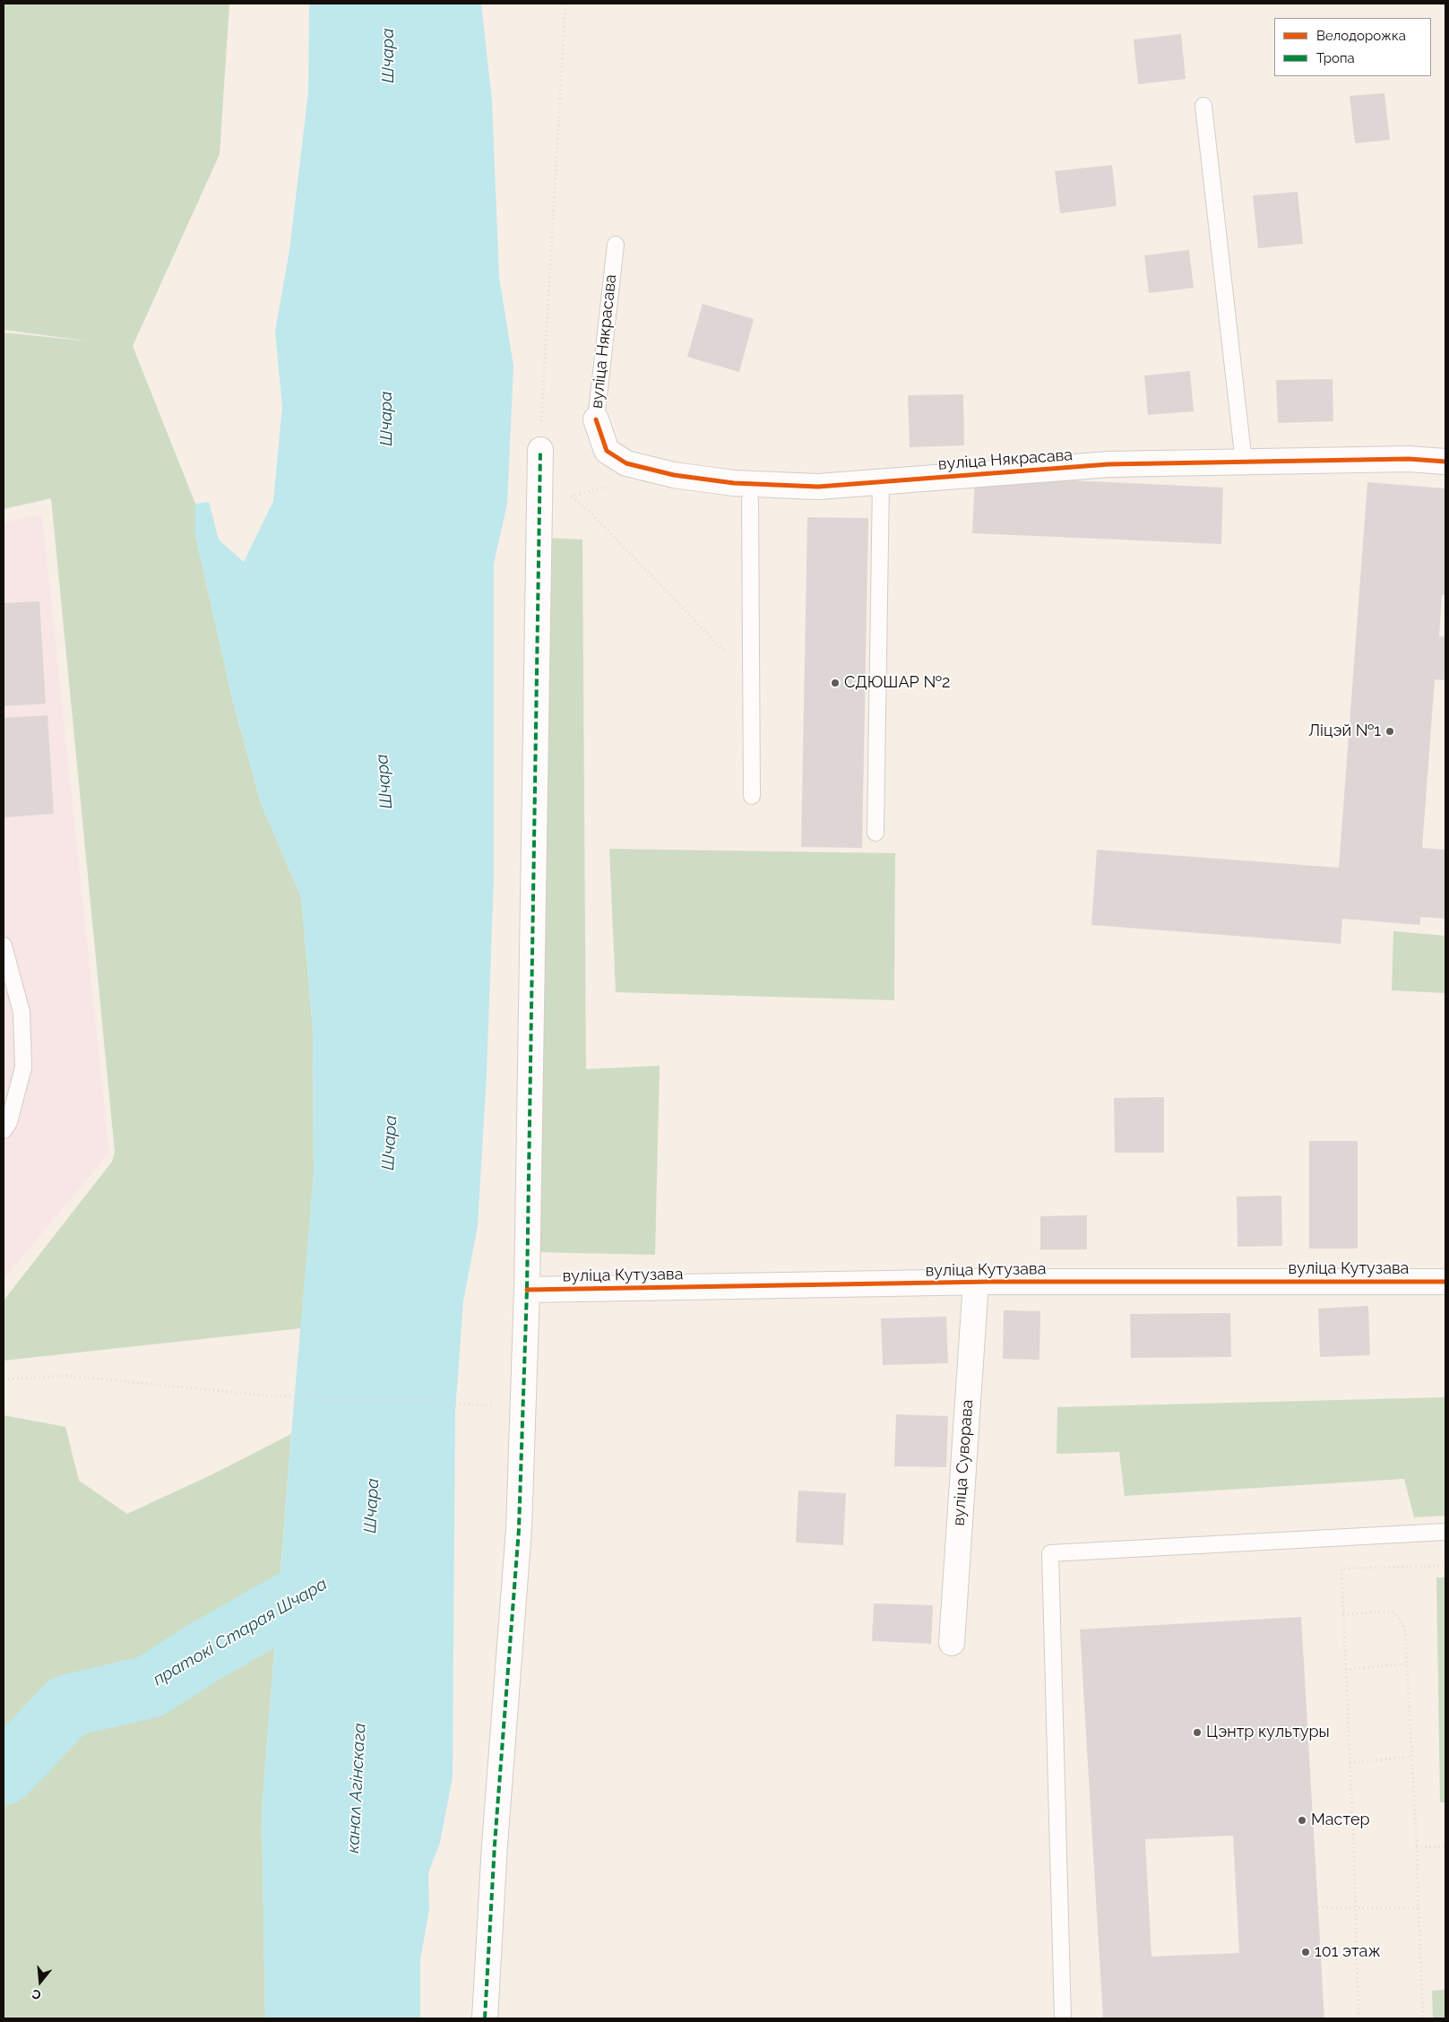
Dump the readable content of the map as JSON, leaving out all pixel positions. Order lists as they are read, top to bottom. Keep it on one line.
{"streets":{"street":["вуліца Някрасава","вуліца Кутузава","вуліца Суворава"]},"crossings":[["вуліца Кутузава","вуліца Суворава"]],"water":["Шчара","пратокі Старая Шчара","канал Агінскага"],"places":["СДЮШАР №2","Ліцэй №1","Цэнтр культуры","Мастер","101 этаж"],"legend":["Велодорожка","Тропа"],"north":"bottom"}
